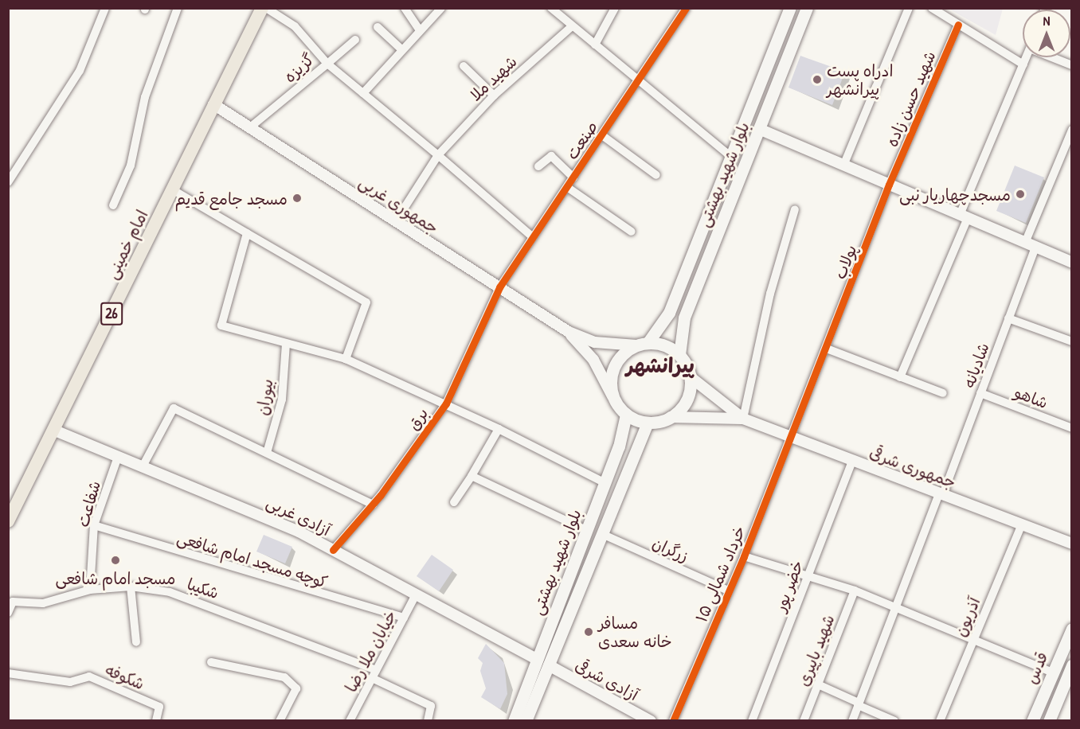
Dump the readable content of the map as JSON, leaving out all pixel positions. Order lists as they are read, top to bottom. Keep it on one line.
{"streets":{"main road":["بلوار شهید بهشتی","امام خمینی","26","قدس"],"street":["گزیزه","شهید ملا","شهید حسن زاده","صنعت","جمهوری غربی","پولاب","شادیانه","بیوران","شاهو","برق","جمهوری شرقی","شفاعت","آزادی غربی","زرگران","کوچه مسجد امام شافعی","۱۵ خرداد شمالی","خضر پور","شکیبا","آذریون","شهید باپیری","خیابان ملا رضا","شکوفه","آزادی شرقی"]},"crossings":[["گزیزه","جمهوری غربی"],["شهید ملا","جمهوری غربی"],["شهید حسن زاده","پولاب"],["صنعت","جمهوری غربی"],["صنعت","برق"],["بلوار شهید بهشتی","آزادی غربی"],["بلوار شهید بهشتی","زرگران"],["بلوار شهید بهشتی","آزادی شرقی"],["جمهوری غربی","امام خمینی"],["جمهوری غربی","برق"],["امام خمینی","آزادی غربی"],["پولاب","جمهوری شرقی"],["پولاب","۱۵ خرداد شمالی"],["شادیانه","شاهو"],["شادیانه","جمهوری شرقی"],["برق","آزادی غربی"],["جمهوری شرقی","۱۵ خرداد شمالی"],["جمهوری شرقی","خضر پور"],["جمهوری شرقی","آذریون"],["شفاعت","آزادی غربی"],["شفاعت","کوچه مسجد امام شافعی"],["شفاعت","شکیبا"],["آزادی غربی","خیابان ملا رضا"],["زرگران","۱۵ خرداد شمالی"],["کوچه مسجد امام شافعی","خیابان ملا رضا"],["شکیبا","خیابان ملا رضا"]],"districts":["پیرانشهر"],"places":["ادراه پست پیرانشهر","مسجدچهاریار نبی","مسجد جامع قدیم","مسجد امام شافعی","مسافر خانه سعدی"],"north":"top"}
